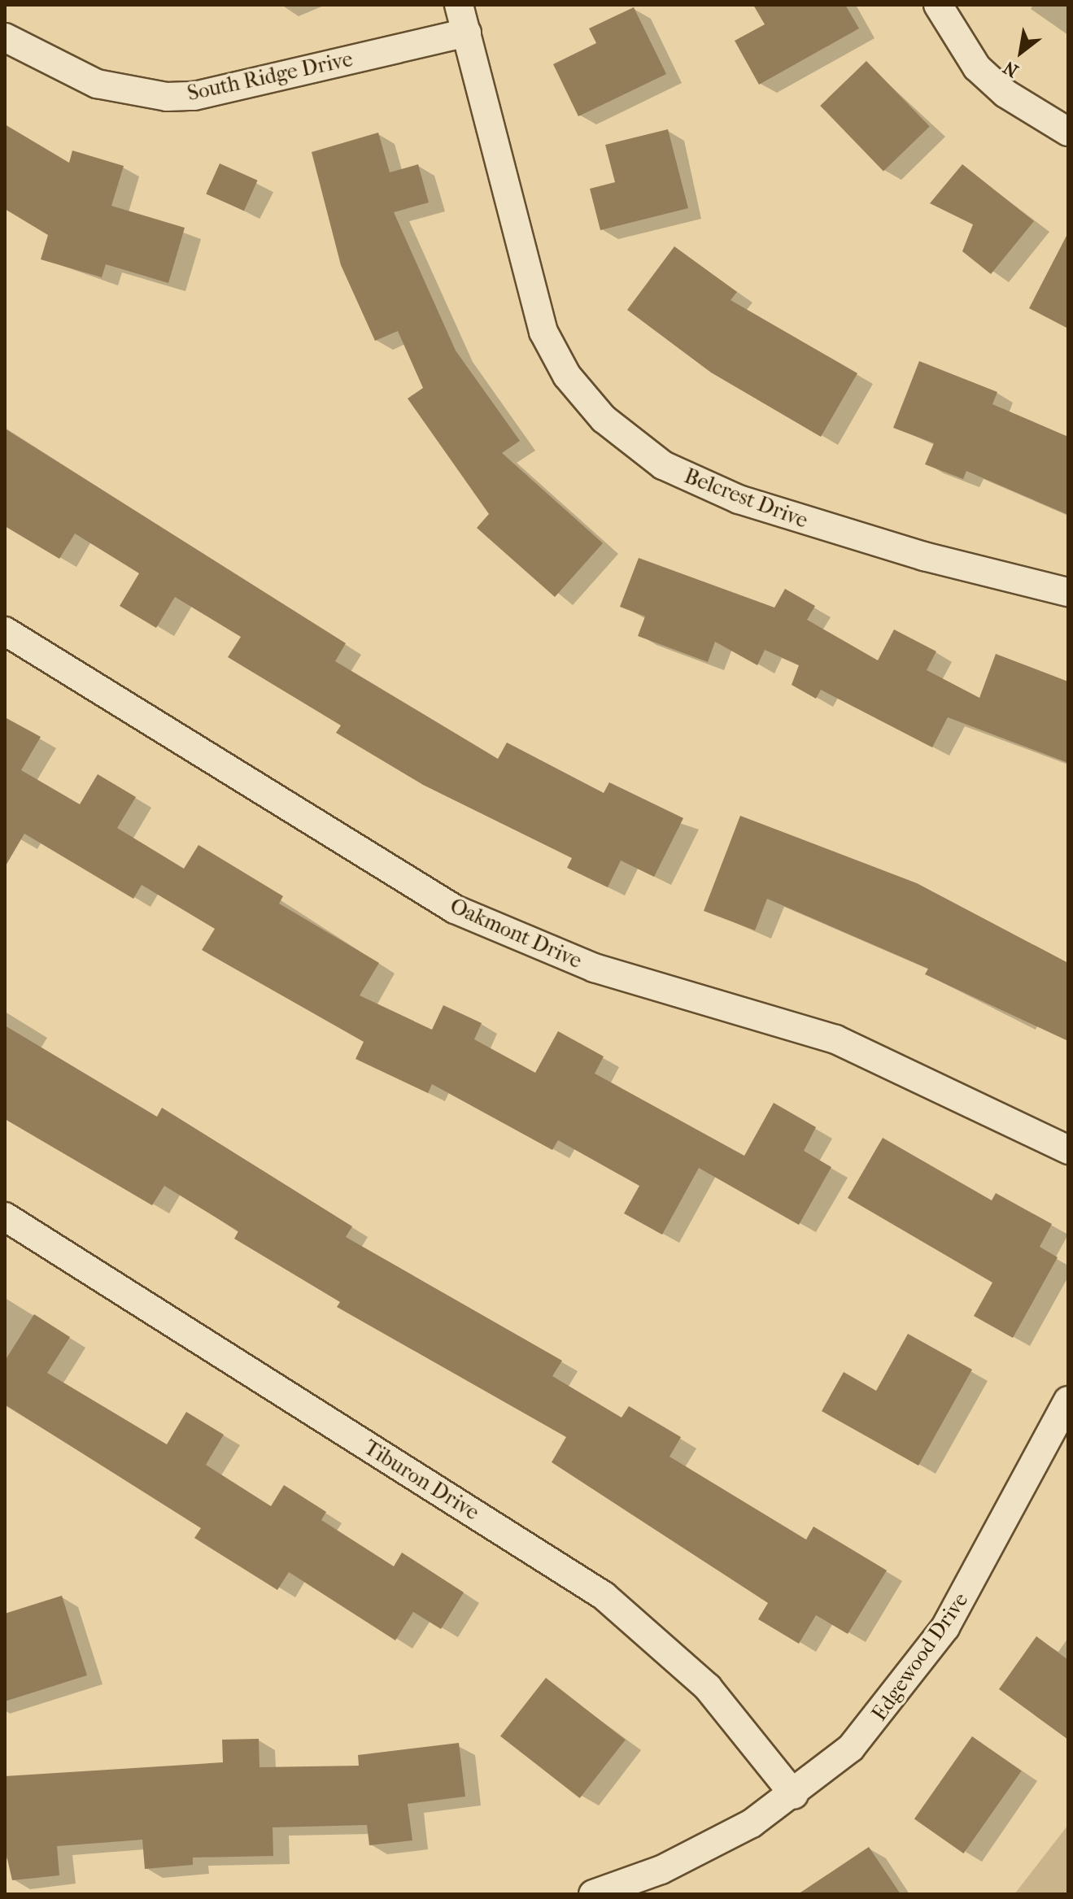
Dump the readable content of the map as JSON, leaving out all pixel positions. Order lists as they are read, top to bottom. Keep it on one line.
{"streets":{"street":["South Ridge Drive","Belcrest Drive","Oakmont Drive","Tiburon Drive","Edgewood Drive"]},"crossings":[["South Ridge Drive","Belcrest Drive"],["Tiburon Drive","Edgewood Drive"]],"north":"bottom left"}
